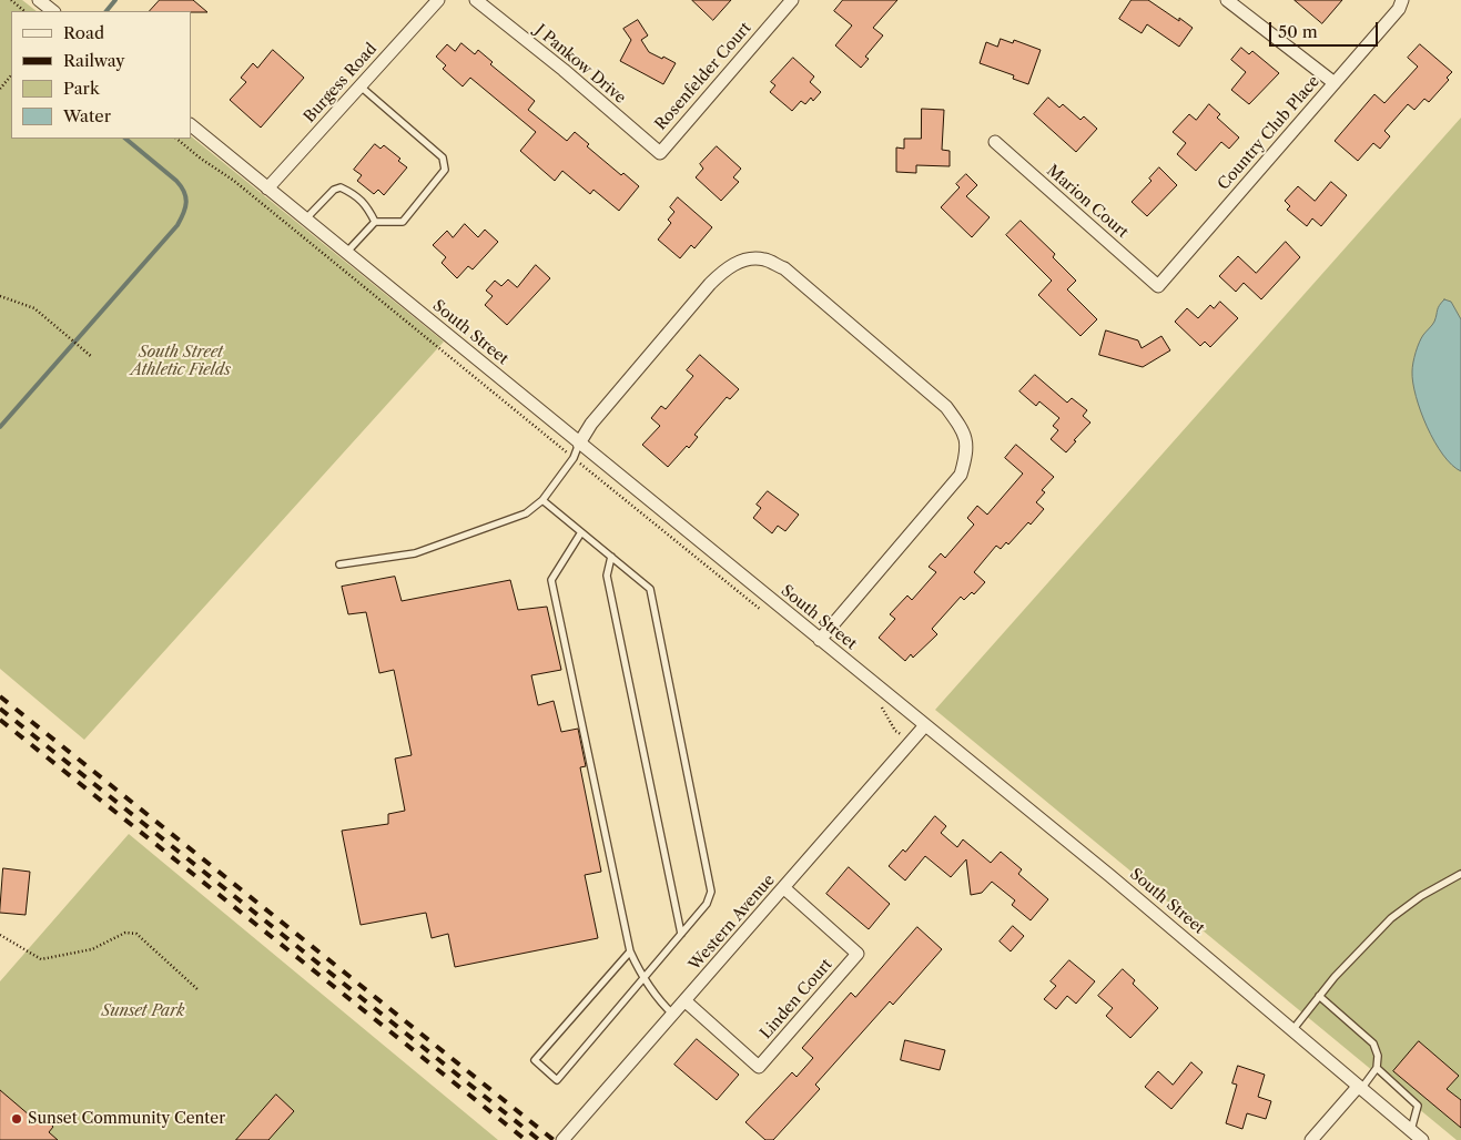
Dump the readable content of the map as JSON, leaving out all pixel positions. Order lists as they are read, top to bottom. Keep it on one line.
{"streets":{"street":["J Pankow Drive","Rosenfelder Court","Burgess Road","Country Club Place","Marion Court","South Street","Western Avenue","Linden Court"]},"crossings":[["J Pankow Drive","Rosenfelder Court"],["Burgess Road","South Street"],["Country Club Place","Marion Court"],["South Street","Western Avenue"],["Western Avenue","Linden Court"]],"parks":["South Street Athletic Fields","Sunset Park"],"places":["Sunset Community Center"],"legend":["Road","Railway","Park","Water"],"scale_bar":"50 m"}
